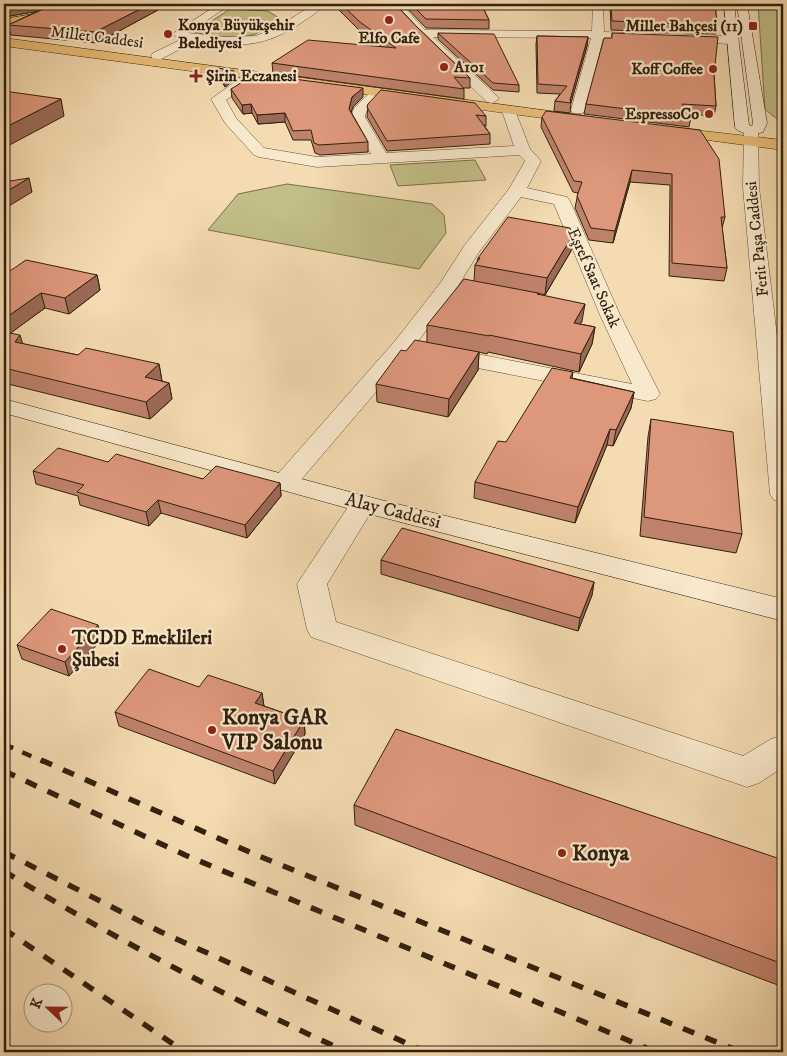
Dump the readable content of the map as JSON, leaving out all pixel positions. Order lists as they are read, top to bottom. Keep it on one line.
{"streets":{"main road":["Millet Caddesi"],"street":["Ferit Paşa Caddesi","Eşref Saat Sokak","Alay Caddesi"]},"crossings":[["Millet Caddesi","Eşref Saat Sokak"]],"places":{"other":["Elfo Cafe","Konya Büyükşehir Belediyesi","A101","Koff Coffee","EspressoCo","TCDD Emeklileri Şubesi","Konya GAR VIP Salonu","Konya"],"transit":["Millet Bahçesi (11)"],"health":["Şirin Eczanesi"]},"north":"left"}
